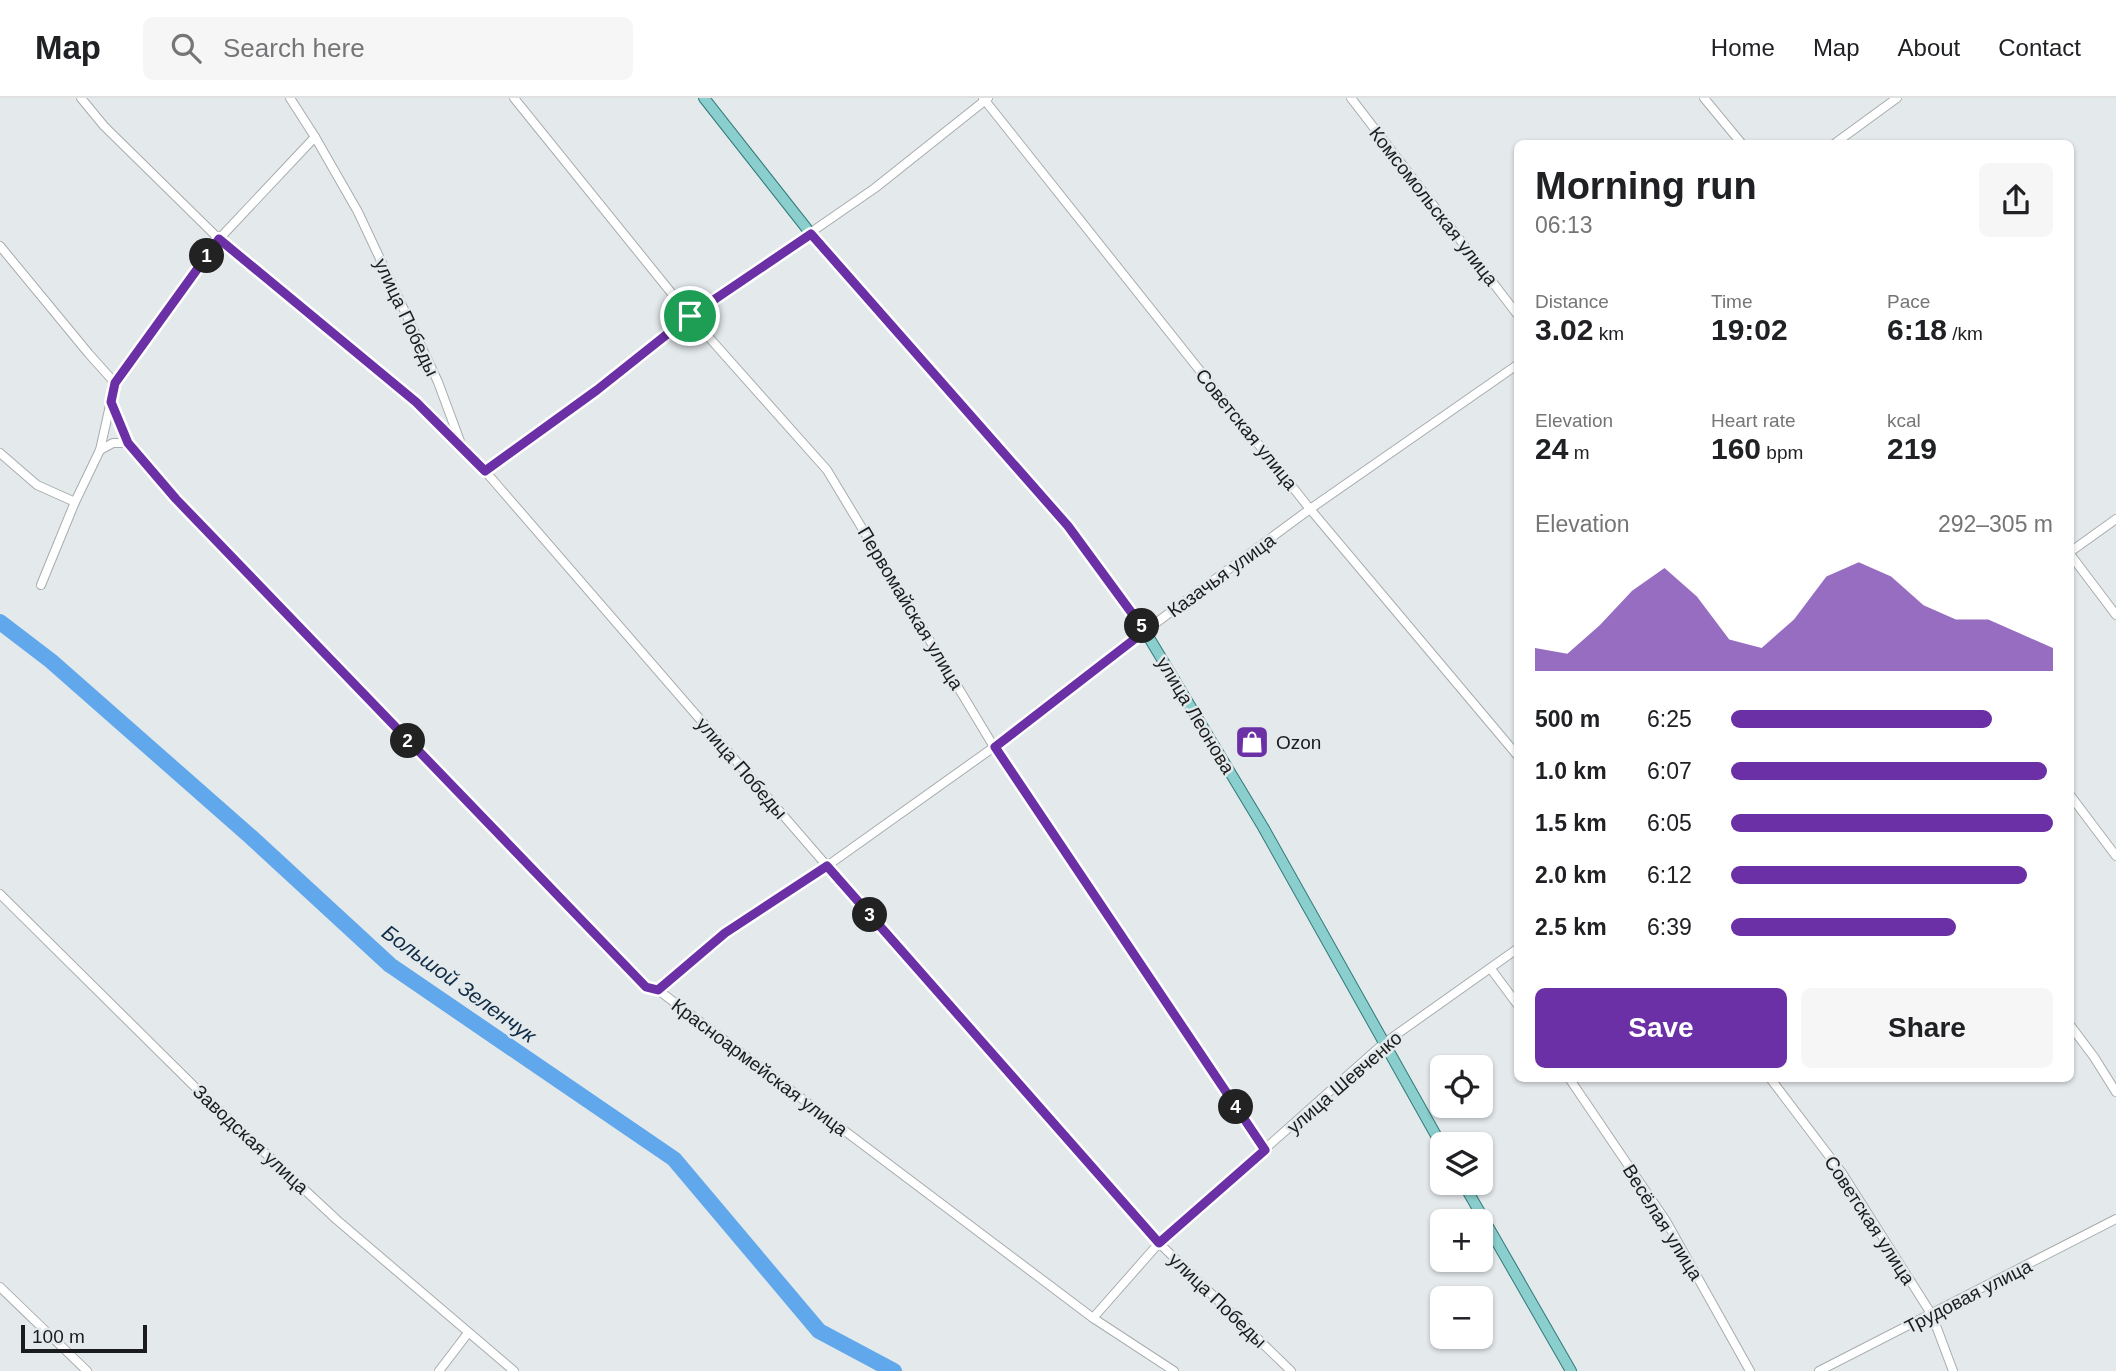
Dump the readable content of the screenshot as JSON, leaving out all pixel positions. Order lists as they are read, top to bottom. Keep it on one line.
{"streets":{"main road":["улица Леонова"],"street":["Комсомольская улица","улица Победы","Советская улица","Казачья улица","Первомайская улица","Красноармейская улица","улица Шевченко","Заводская улица","Весёлая улица","Трудовая улица"]},"crossings":[["улица Победы","Казачья улица"],["улица Победы","улица Шевченко"],["Советская улица","Казачья улица"],["Советская улица","Трудовая улица"],["Казачья улица","Первомайская улица"],["Казачья улица","улица Леонова"],["Казачья улица","Красноармейская улица"],["Первомайская улица","улица Шевченко"],["улица Леонова","улица Шевченко"],["Красноармейская улица","улица Шевченко"]],"water":["Большой Зеленчук"],"places":{"shop":["Ozon"]},"scale_bar":"100 m","page":{"header":"Map","search":"Search here","nav":["Home","Map","About","Contact"],"heading":["Morning run","06:13"],"pins":["1","5","2","3","4"],"stats":[["Distance","3.02 km"],["Time","19:02"],["Pace","6:18 /km"],["Elevation","24 m"],["Heart rate","160 bpm"],["kcal","219"]],"chart":["Elevation","292–305 m"],"list":[{"name":"500 m","note":"6:25"},{"name":"1.0 km","note":"6:07"},{"name":"1.5 km","note":"6:05"},{"name":"2.0 km","note":"6:12"},{"name":"2.5 km","note":"6:39"}],"buttons":["Save","Share"],"map_buttons":["+","−"],"scale":"100 m"}}
